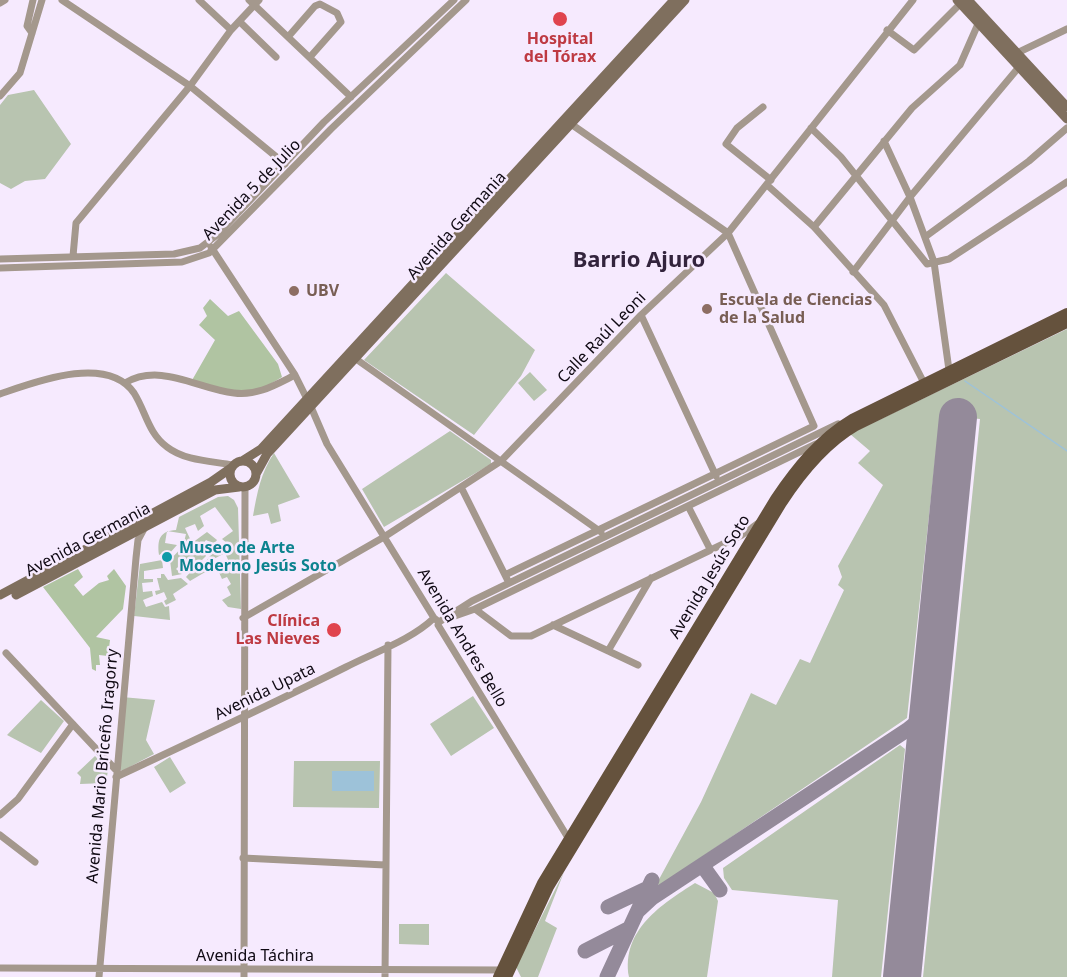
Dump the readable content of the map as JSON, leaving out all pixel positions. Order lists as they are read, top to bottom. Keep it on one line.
{"streets":{"main road":["Avenida Jesús Soto"],"street":["Avenida 5 de Julio","Avenida Germania","Calle Raúl Leoni","Avenida Andres Bello","Avenida Upata","Avenida Mario Briceño Iragorry","Avenida Táchira"]},"crossings":[["Avenida 5 de Julio","Avenida Andres Bello"],["Avenida Germania","Avenida Andres Bello"],["Avenida Germania","Avenida Mario Briceño Iragorry"],["Calle Raúl Leoni","Avenida Andres Bello"],["Avenida Jesús Soto","Avenida Andres Bello"],["Avenida Jesús Soto","Avenida Táchira"],["Avenida Andres Bello","Avenida Upata"],["Avenida Upata","Avenida Mario Briceño Iragorry"],["Avenida Mario Briceño Iragorry","Avenida Táchira"]],"districts":["Barrio Ajuro"],"places":["Hospital del Tórax","UBV","Escuela de Ciencias de la Salud","Museo de Arte Moderno Jesús Soto","Clínica Las Nieves"]}
